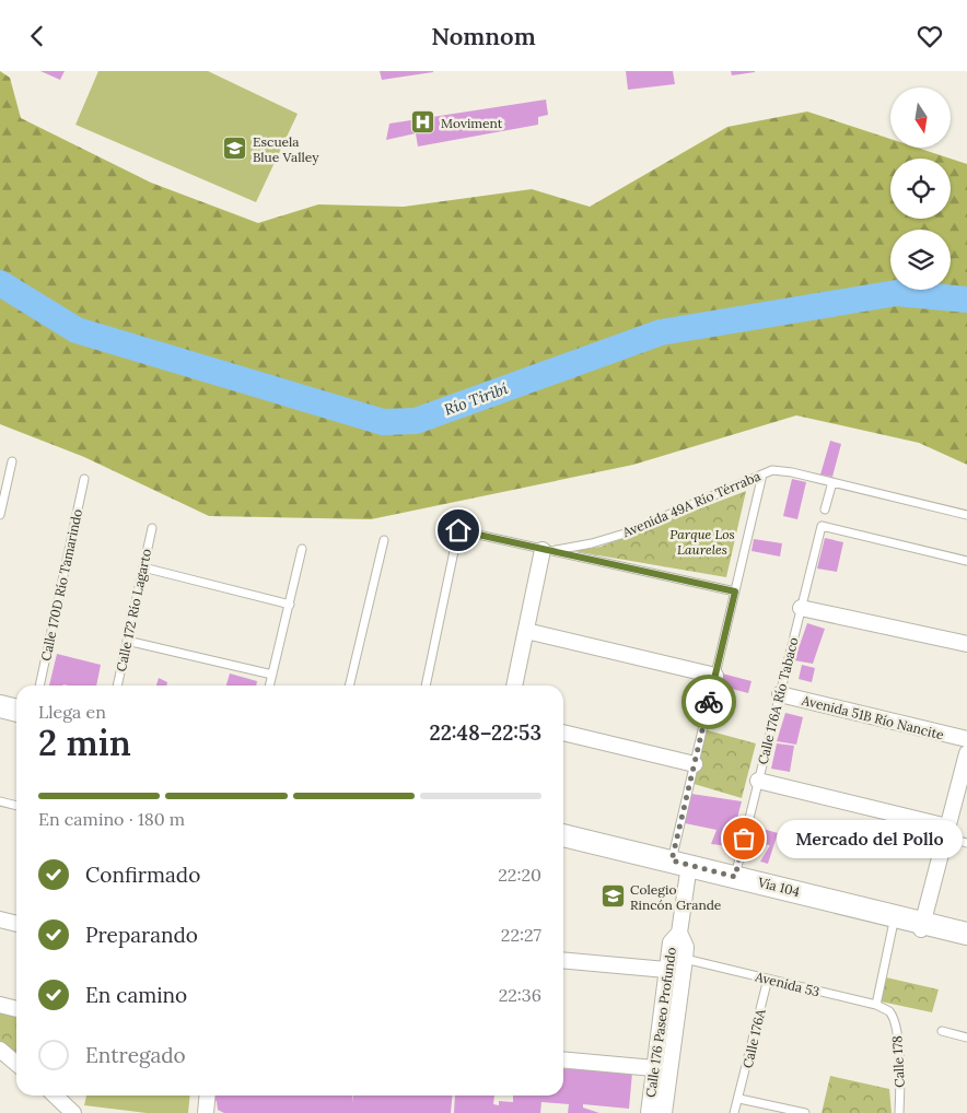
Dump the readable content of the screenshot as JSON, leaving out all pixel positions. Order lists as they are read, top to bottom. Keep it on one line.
{"streets":{"main road":["Vía 104"],"street":["Avenida 51B Río Nancite","Calle 176 Paseo Profundo"],"lane":["Avenida 49A Río Térraba","Calle 170D Río Tamarindo","Calle 172 Río Lagarto","Calle 176A Río Tabaco","Avenida 53","Calle 176A","Calle 178"]},"crossings":[["Calle 176A Río Tabaco","Avenida 51B Río Nancite"],["Calle 176A Río Tabaco","Vía 104"],["Vía 104","Calle 176 Paseo Profundo"],["Avenida 53","Calle 176 Paseo Profundo"],["Avenida 53","Calle 176A"],["Avenida 53","Calle 178"]],"water":["Río Tiribí"],"parks":["Parque Los Laureles"],"places":{"hospital":["Moviment"],"school or university":["Escuela Blue Valley","Colegio Rincón Grande"],"other":["Mercado del Pollo"]},"north":"bottom","page":{"header":"Nomnom","heading":["2 min","Llega en","22:48–22:53"],"bar":"En camino · 180 m","bubble":"Mercado del Pollo","list":[["Confirmado","22:20"],["Preparando","22:27"],["En camino","22:36"],"Entregado"]}}
